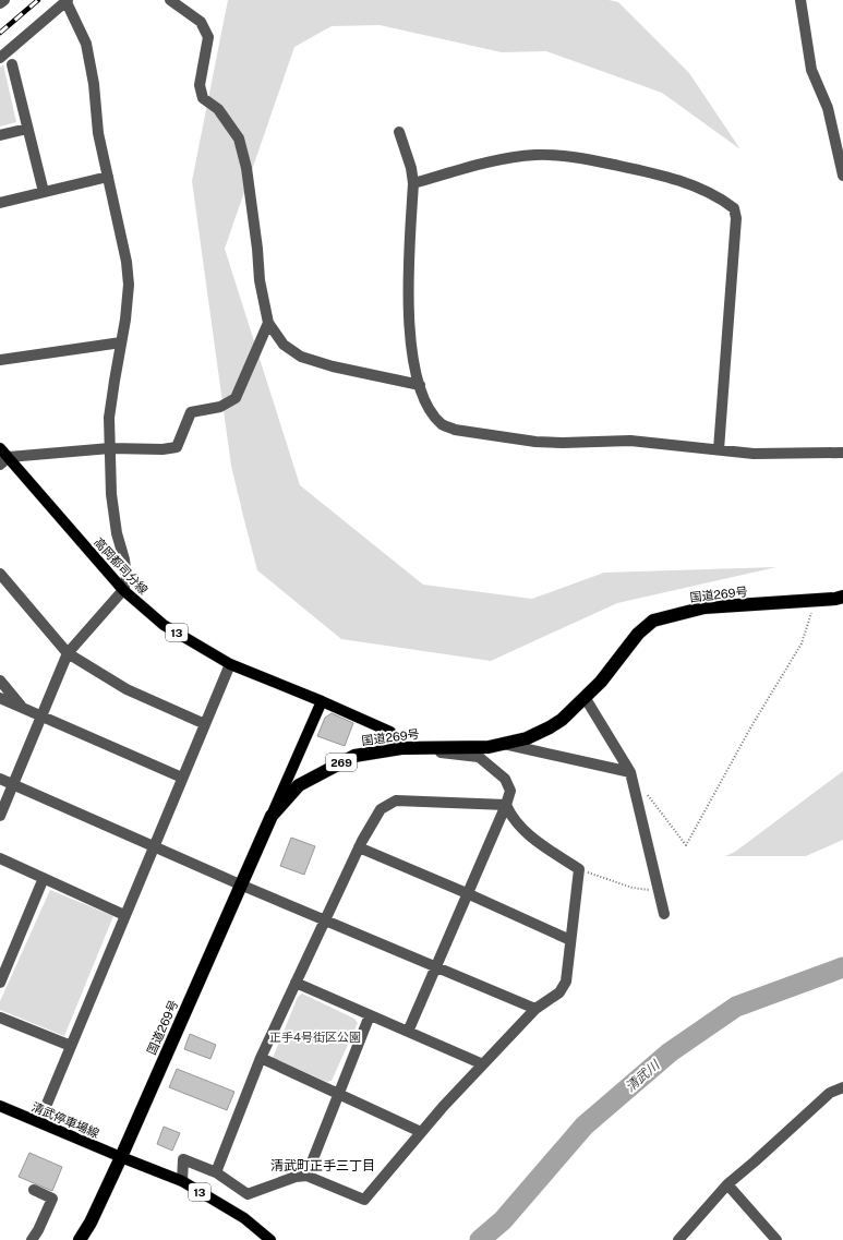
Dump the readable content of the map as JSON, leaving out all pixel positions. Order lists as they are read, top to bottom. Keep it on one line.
{"streets":{"highway":["国道269号","269"],"main road":["高岡都司分線","13","清武停車場線"]},"crossings":[["高岡都司分線","国道269号"],["国道269号","13"],["国道269号","清武停車場線"],["13","清武停車場線"]],"districts":["清武町正手三丁目"],"water":["清武川"],"parks":["正手4号街区公園"]}
